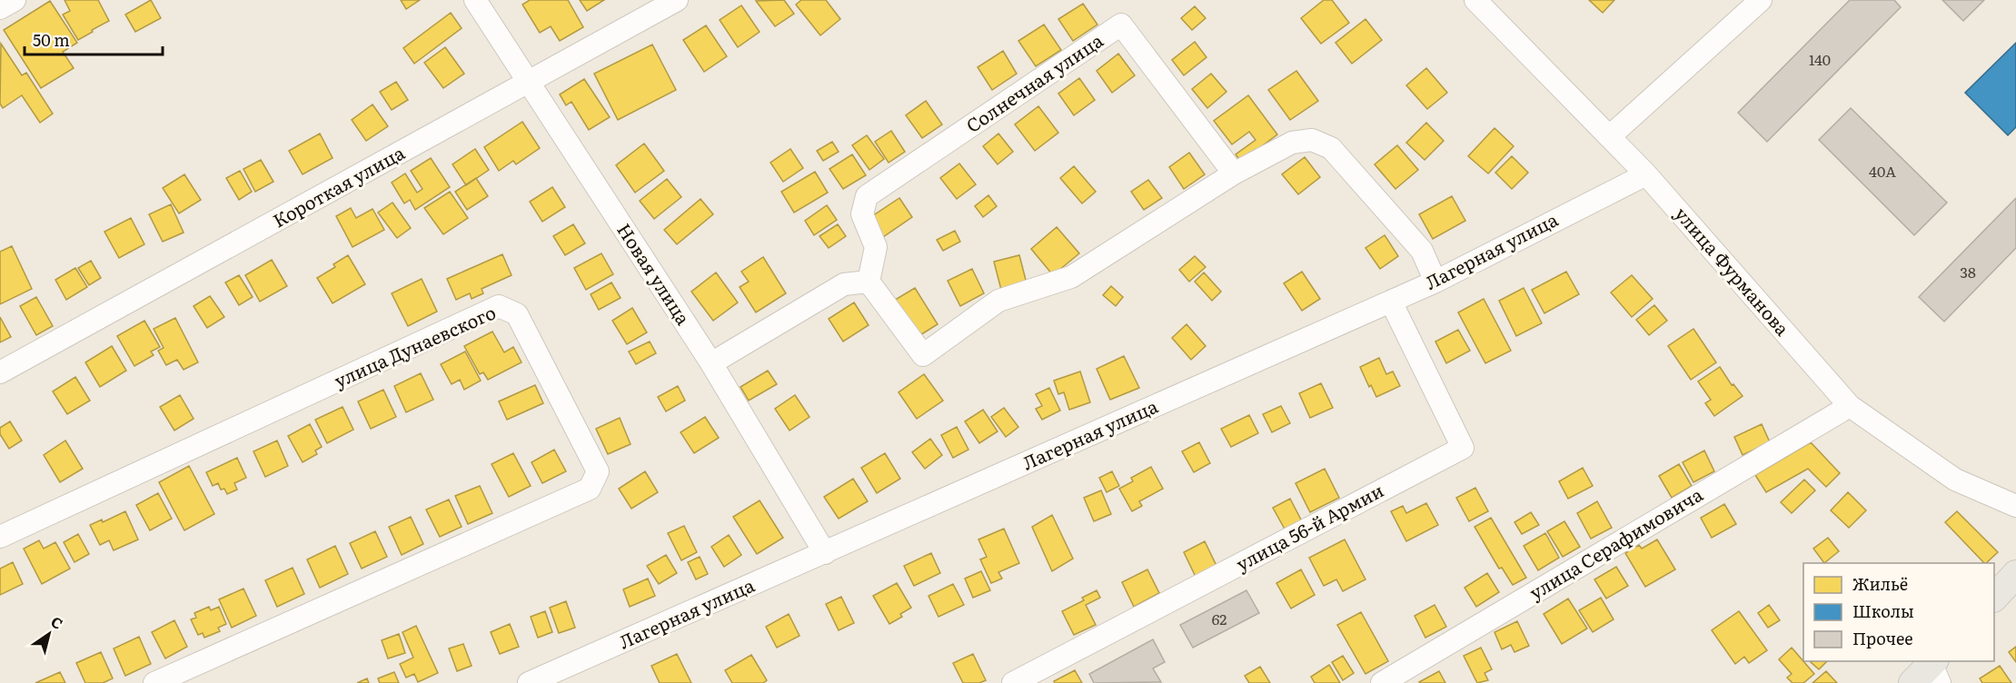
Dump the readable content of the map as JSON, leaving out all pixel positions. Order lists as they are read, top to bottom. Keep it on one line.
{"streets":{"street":["Солнечная улица","Короткая улица","Лагерная улица","улица Фурманова","Новая улица","улица Дунаевского","улица 56-й Армии","улица Серафимовича"]},"crossings":[["Короткая улица","Новая улица"],["Лагерная улица","улица Фурманова"],["Лагерная улица","Новая улица"],["Лагерная улица","улица 56-й Армии"],["улица Фурманова","улица Серафимовича"]],"house_numbers":["140","40А","38","62"],"legend":["Жильё","Школы","Прочее"],"scale_bar":"50 m","north":"top right"}
